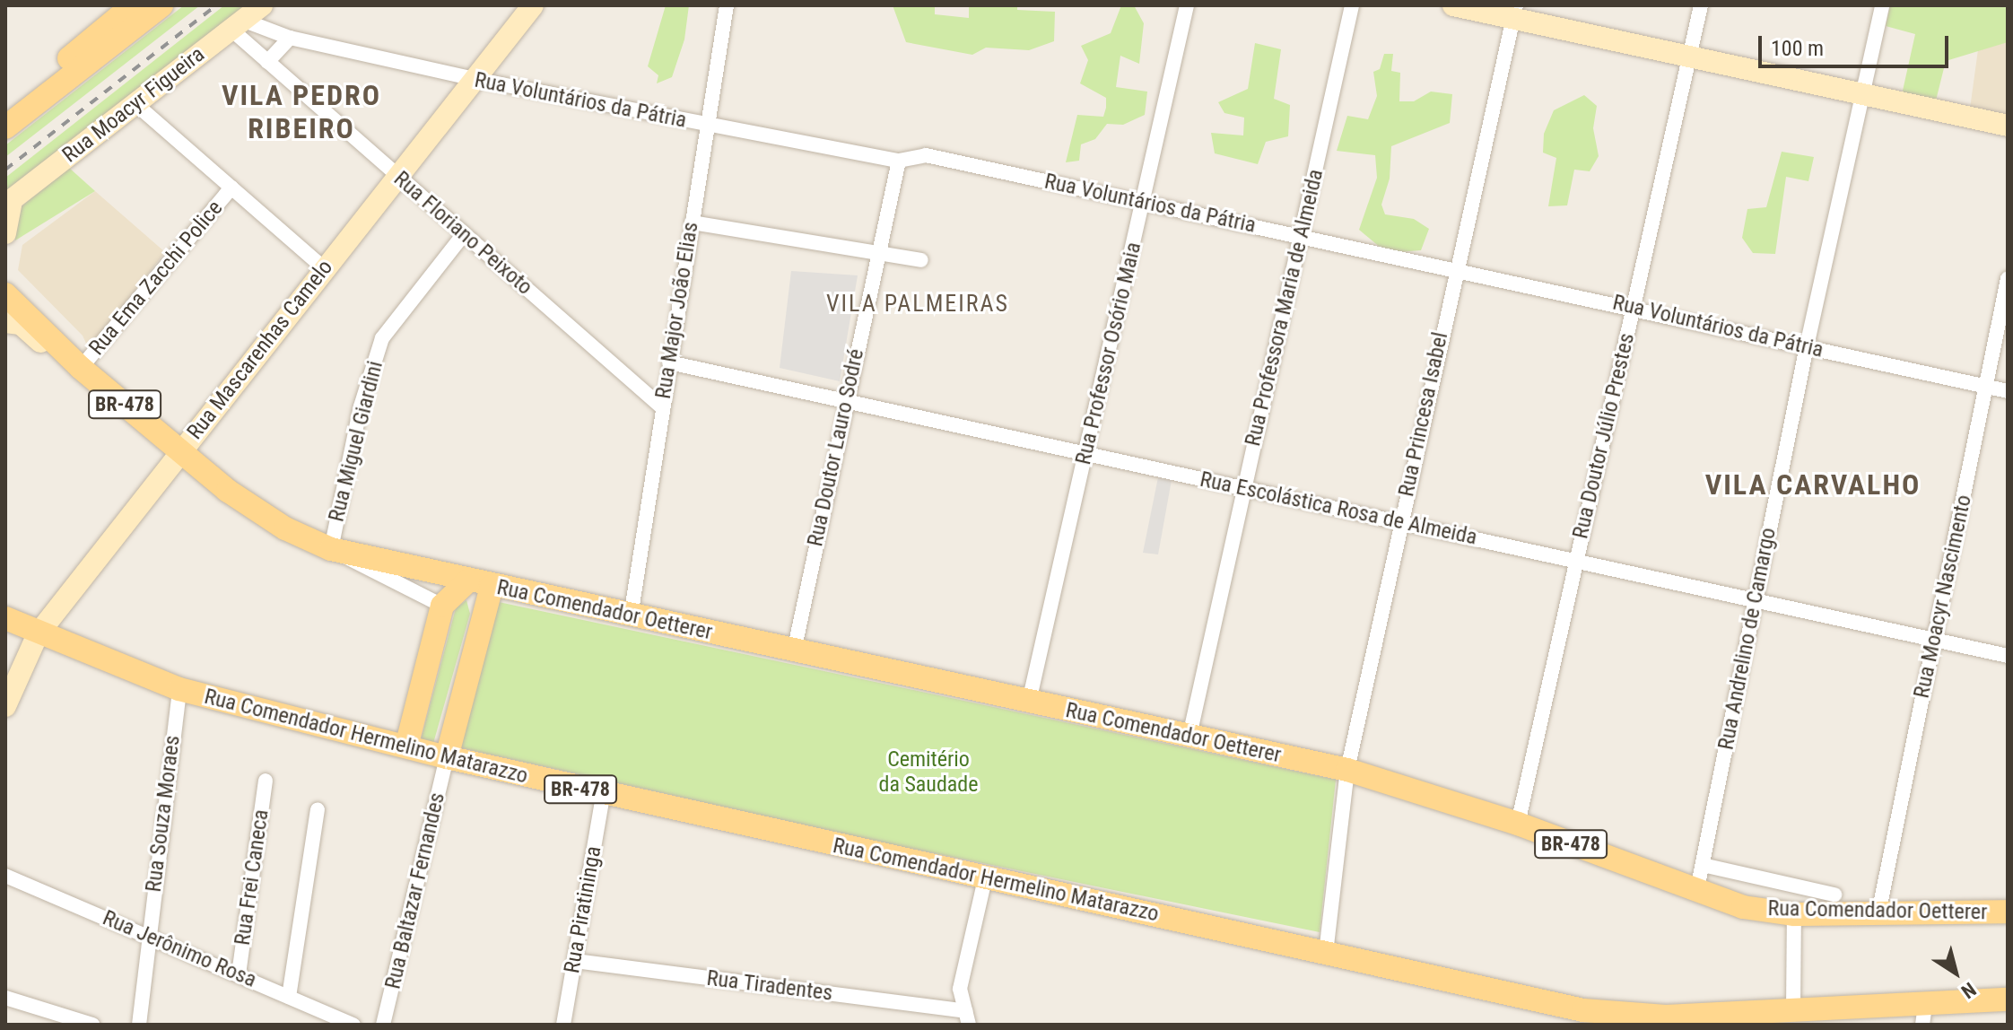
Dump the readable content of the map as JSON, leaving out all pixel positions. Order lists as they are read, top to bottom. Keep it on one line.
{"streets":{"main road":["Rua Moacyr Figueira","Rua Mascarenhas Camelo","BR-478","Rua Comendador Oetterer","Rua Comendador Hermelino Matarazzo"],"street":["Rua Voluntários da Pátria","Rua Floriano Peixoto","Rua Ema Zacchi Police","Rua Professora Maria de Almeida","Rua Major João Elias","Rua Professor Osório Maia","Rua Princesa Isabel","Rua Doutor Júlio Prestes","Rua Miguel Giardini","Rua Doutor Lauro Sodré","Rua Escolástica Rosa de Almeida","Rua Moacyr Nascimento","Rua Andrelino de Camargo","Rua Souza Moraes","Rua Frei Caneca","Rua Baltazar Fernandes","Rua Piratininga","Rua Jerônimo Rosa","Rua Tiradentes"]},"crossings":[["Rua Voluntários da Pátria","Rua Moacyr Figueira"],["Rua Voluntários da Pátria","Rua Floriano Peixoto"],["Rua Voluntários da Pátria","Rua Professora Maria de Almeida"],["Rua Voluntários da Pátria","Rua Major João Elias"],["Rua Voluntários da Pátria","Rua Mascarenhas Camelo"],["Rua Voluntários da Pátria","Rua Professor Osório Maia"],["Rua Voluntários da Pátria","Rua Princesa Isabel"],["Rua Voluntários da Pátria","Rua Doutor Júlio Prestes"],["Rua Voluntários da Pátria","Rua Doutor Lauro Sodré"],["Rua Voluntários da Pátria","Rua Moacyr Nascimento"],["Rua Voluntários da Pátria","Rua Andrelino de Camargo"],["Rua Moacyr Figueira","Rua Floriano Peixoto"],["Rua Floriano Peixoto","Rua Major João Elias"],["Rua Floriano Peixoto","Rua Mascarenhas Camelo"],["Rua Floriano Peixoto","Rua Miguel Giardini"],["Rua Ema Zacchi Police","BR-478"],["Rua Ema Zacchi Police","Rua Comendador Oetterer"],["Rua Professora Maria de Almeida","Rua Escolástica Rosa de Almeida"],["Rua Professora Maria de Almeida","Rua Comendador Oetterer"],["Rua Major João Elias","Rua Escolástica Rosa de Almeida"],["Rua Major João Elias","Rua Comendador Oetterer"],["Rua Mascarenhas Camelo","Rua Comendador Oetterer"],["Rua Mascarenhas Camelo","Rua Comendador Hermelino Matarazzo"],["Rua Professor Osório Maia","Rua Escolástica Rosa de Almeida"],["Rua Professor Osório Maia","Rua Comendador Oetterer"],["BR-478","Rua Comendador Oetterer"],["Rua Princesa Isabel","Rua Escolástica Rosa de Almeida"],["Rua Princesa Isabel","Rua Comendador Oetterer"],["Rua Princesa Isabel","Rua Comendador Hermelino Matarazzo"],["Rua Doutor Júlio Prestes","Rua Escolástica Rosa de Almeida"],["Rua Doutor Júlio Prestes","Rua Comendador Oetterer"],["Rua Miguel Giardini","Rua Comendador Oetterer"],["Rua Doutor Lauro Sodré","Rua Escolástica Rosa de Almeida"],["Rua Doutor Lauro Sodré","Rua Comendador Oetterer"],["Rua Escolástica Rosa de Almeida","Rua Moacyr Nascimento"],["Rua Escolástica Rosa de Almeida","Rua Andrelino de Camargo"],["Rua Moacyr Nascimento","Rua Comendador Oetterer"],["Rua Comendador Oetterer","Rua Andrelino de Camargo"],["Rua Comendador Hermelino Matarazzo","Rua Souza Moraes"],["Rua Comendador Hermelino Matarazzo","Rua Baltazar Fernandes"],["Rua Comendador Hermelino Matarazzo","Rua Piratininga"],["Rua Souza Moraes","Rua Jerônimo Rosa"],["Rua Frei Caneca","Rua Jerônimo Rosa"],["Rua Piratininga","Rua Tiradentes"]],"districts":["VILA PEDRO RIBEIRO","VILA PALMEIRAS","VILA CARVALHO"],"parks":["Cemitério da Saudade"],"scale_bar":"100 m","north":"bottom right"}
